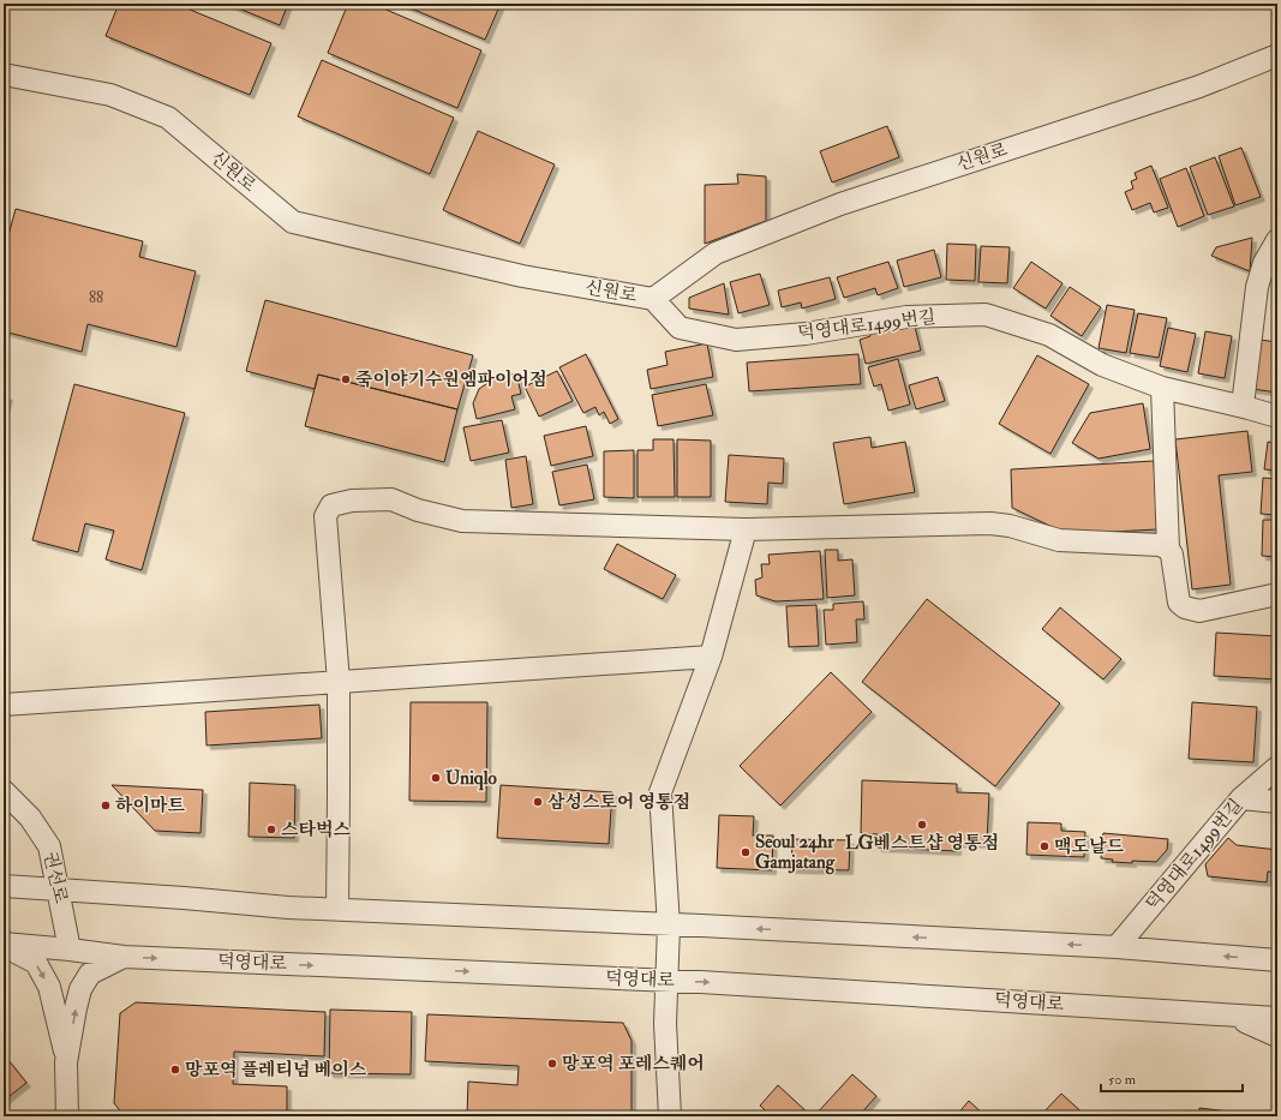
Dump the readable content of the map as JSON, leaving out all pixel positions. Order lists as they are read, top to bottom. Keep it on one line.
{"streets":{"street":["신원로","덕영대로1499번길","권선로","덕영대로"]},"crossings":[["신원로","덕영대로1499번길"],["권선로","덕영대로"]],"places":["죽이야기수원엠파이어점","Uniqlo","삼성스토어 영통점","하이마트","LG베스트샵 영통점","스타벅스","맥도날드","Seoul 24hr Gamjatang","망포역 포레스퀘어","망포역 플레티넘 베이스"],"house_numbers":["88"],"scale_bar":"50 m"}
